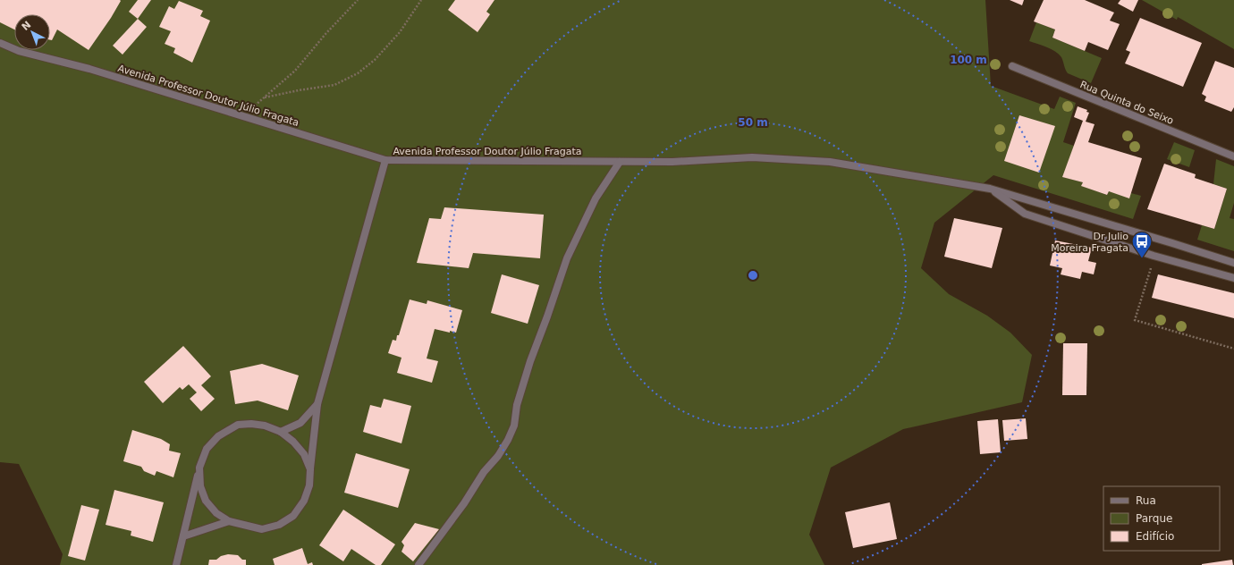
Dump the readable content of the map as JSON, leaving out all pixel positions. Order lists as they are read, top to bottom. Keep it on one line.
{"streets":{"street":["Avenida Professor Doutor Júlio Fragata","Rua Quinta do Seixo"]},"places":{"bus stop":["Dr Julio Moreira Fragata"]},"legend":["Rua","Parque","Edifício"],"north":"top left","rings":["100 m","50 m"]}
